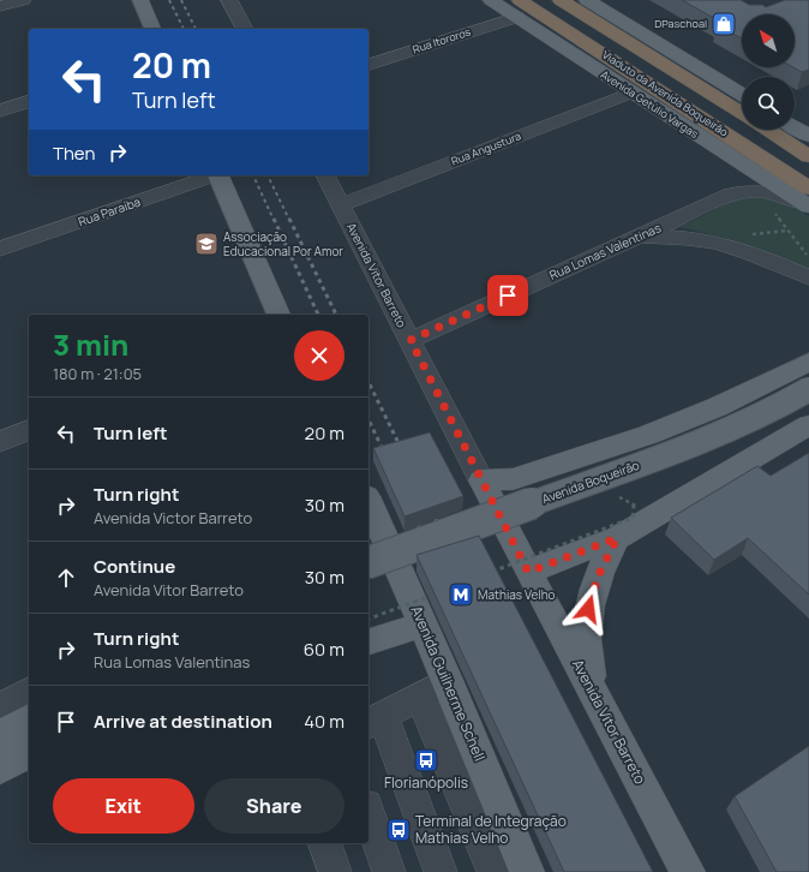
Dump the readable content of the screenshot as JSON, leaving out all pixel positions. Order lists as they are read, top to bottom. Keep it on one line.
{"streets":{"highway":["Viaduto da Avenida Boqueirão"],"main road":["Avenida Getúlio Vargas","Avenida Vitor Barreto","Avenida Boqueirão","Avenida Guilherme Schell"],"street":["Rua Itororos","Rua Angustura","Rua Paraíba","Rua Lomas Valentinas"]},"crossings":[["Rua Itororos","Viaduto da Avenida Boqueirão"],["Rua Itororos","Avenida Getúlio Vargas"],["Viaduto da Avenida Boqueirão","Avenida Getúlio Vargas"],["Viaduto da Avenida Boqueirão","Rua Lomas Valentinas"],["Avenida Getúlio Vargas","Rua Angustura"],["Avenida Getúlio Vargas","Rua Lomas Valentinas"],["Rua Angustura","Avenida Vitor Barreto"],["Rua Lomas Valentinas","Avenida Vitor Barreto"]],"places":{"shop":["DPaschoal"],"school or university":["Associação Educacional Por Amor"],"metro station":["Mathias Velho"],"bus stop":["Florianópolis","Terminal de Integração Mathias Velho"]},"north":"top left","page":{"turn":["20 m","Turn left"],"then":"Then","heading":["3 min","180 m · 21:05"],"list":[{"name":"Turn left","value":"20 m"},{"name":"Turn right","note":"Avenida Victor Barreto","value":"30 m"},{"name":"Continue","note":"Avenida Vitor Barreto","value":"30 m"},{"name":"Turn right","note":"Rua Lomas Valentinas","value":"60 m"},{"name":"Arrive at destination","value":"40 m"}],"buttons":["Exit","Share"]}}
